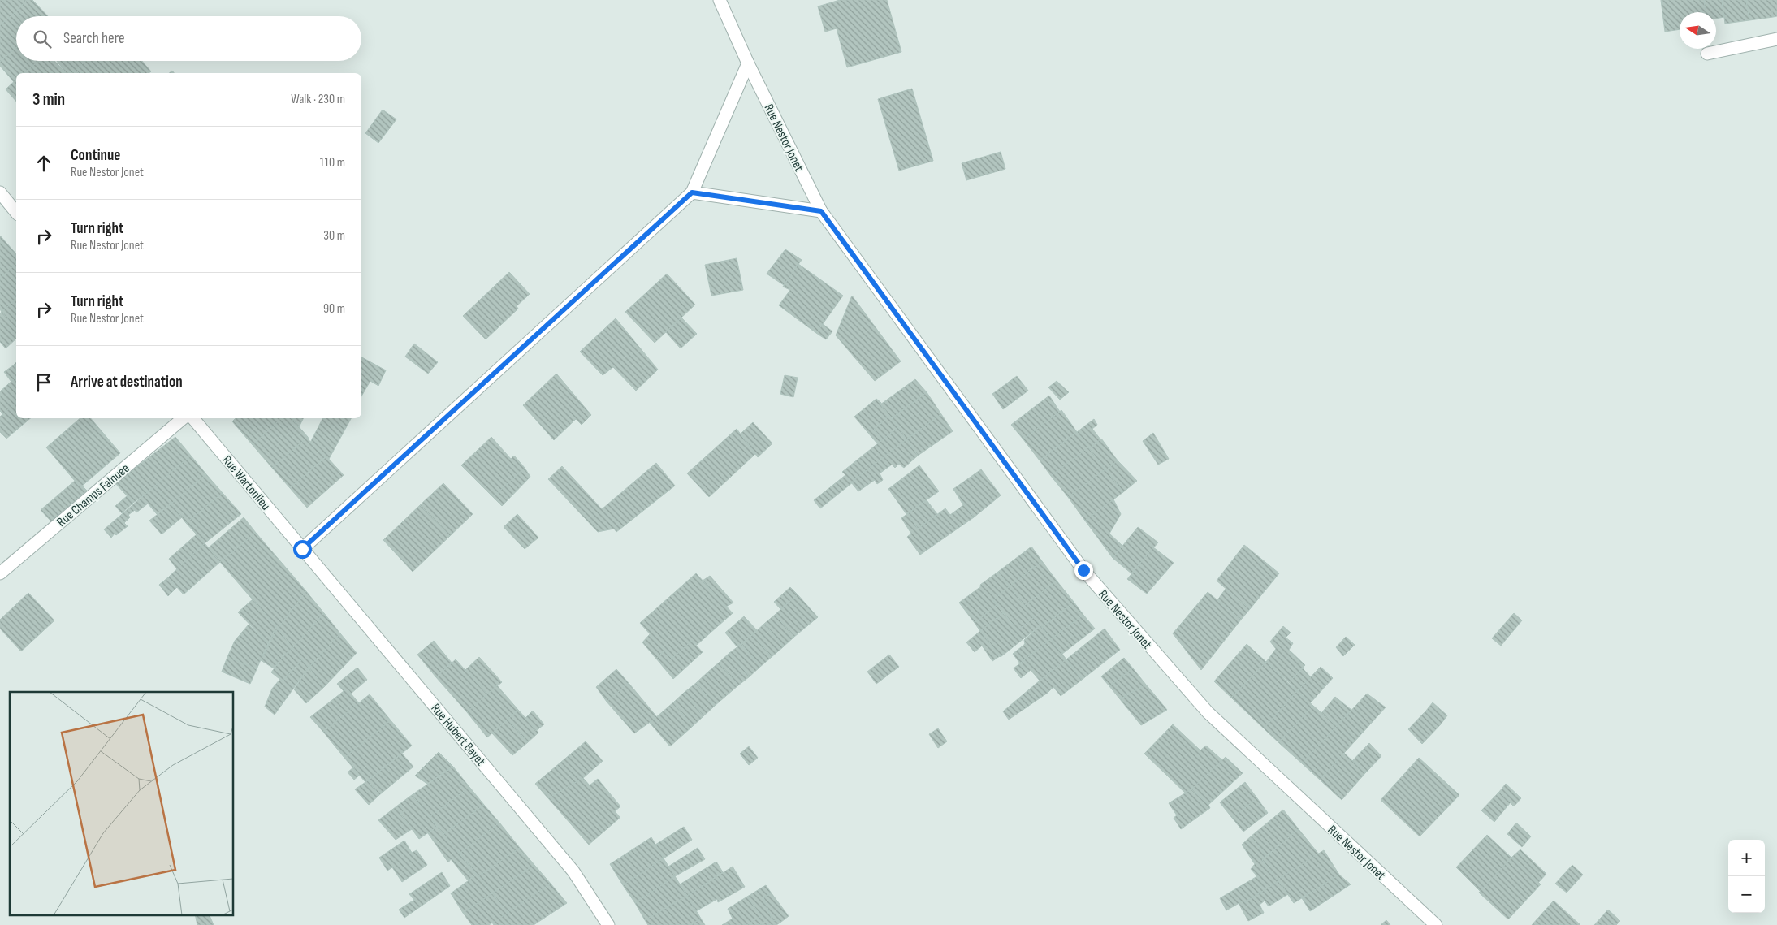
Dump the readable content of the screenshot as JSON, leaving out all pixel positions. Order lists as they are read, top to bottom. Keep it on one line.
{"streets":{"street":["Rue Nestor Jonet","Rue Wartonlieu","Rue Champs Falnuée","Rue Hubert Bayet"]},"crossings":[["Rue Wartonlieu","Rue Hubert Bayet"]],"north":"left","page":{"search":"Search here","heading":["3 min","Walk · 230 m"],"list":[["Continue","Rue Nestor Jonet","110 m"],["Turn right","Rue Nestor Jonet","30 m"],["Turn right","Rue Nestor Jonet","90 m"],"Arrive at destination"],"map_buttons":["+","−"]}}
